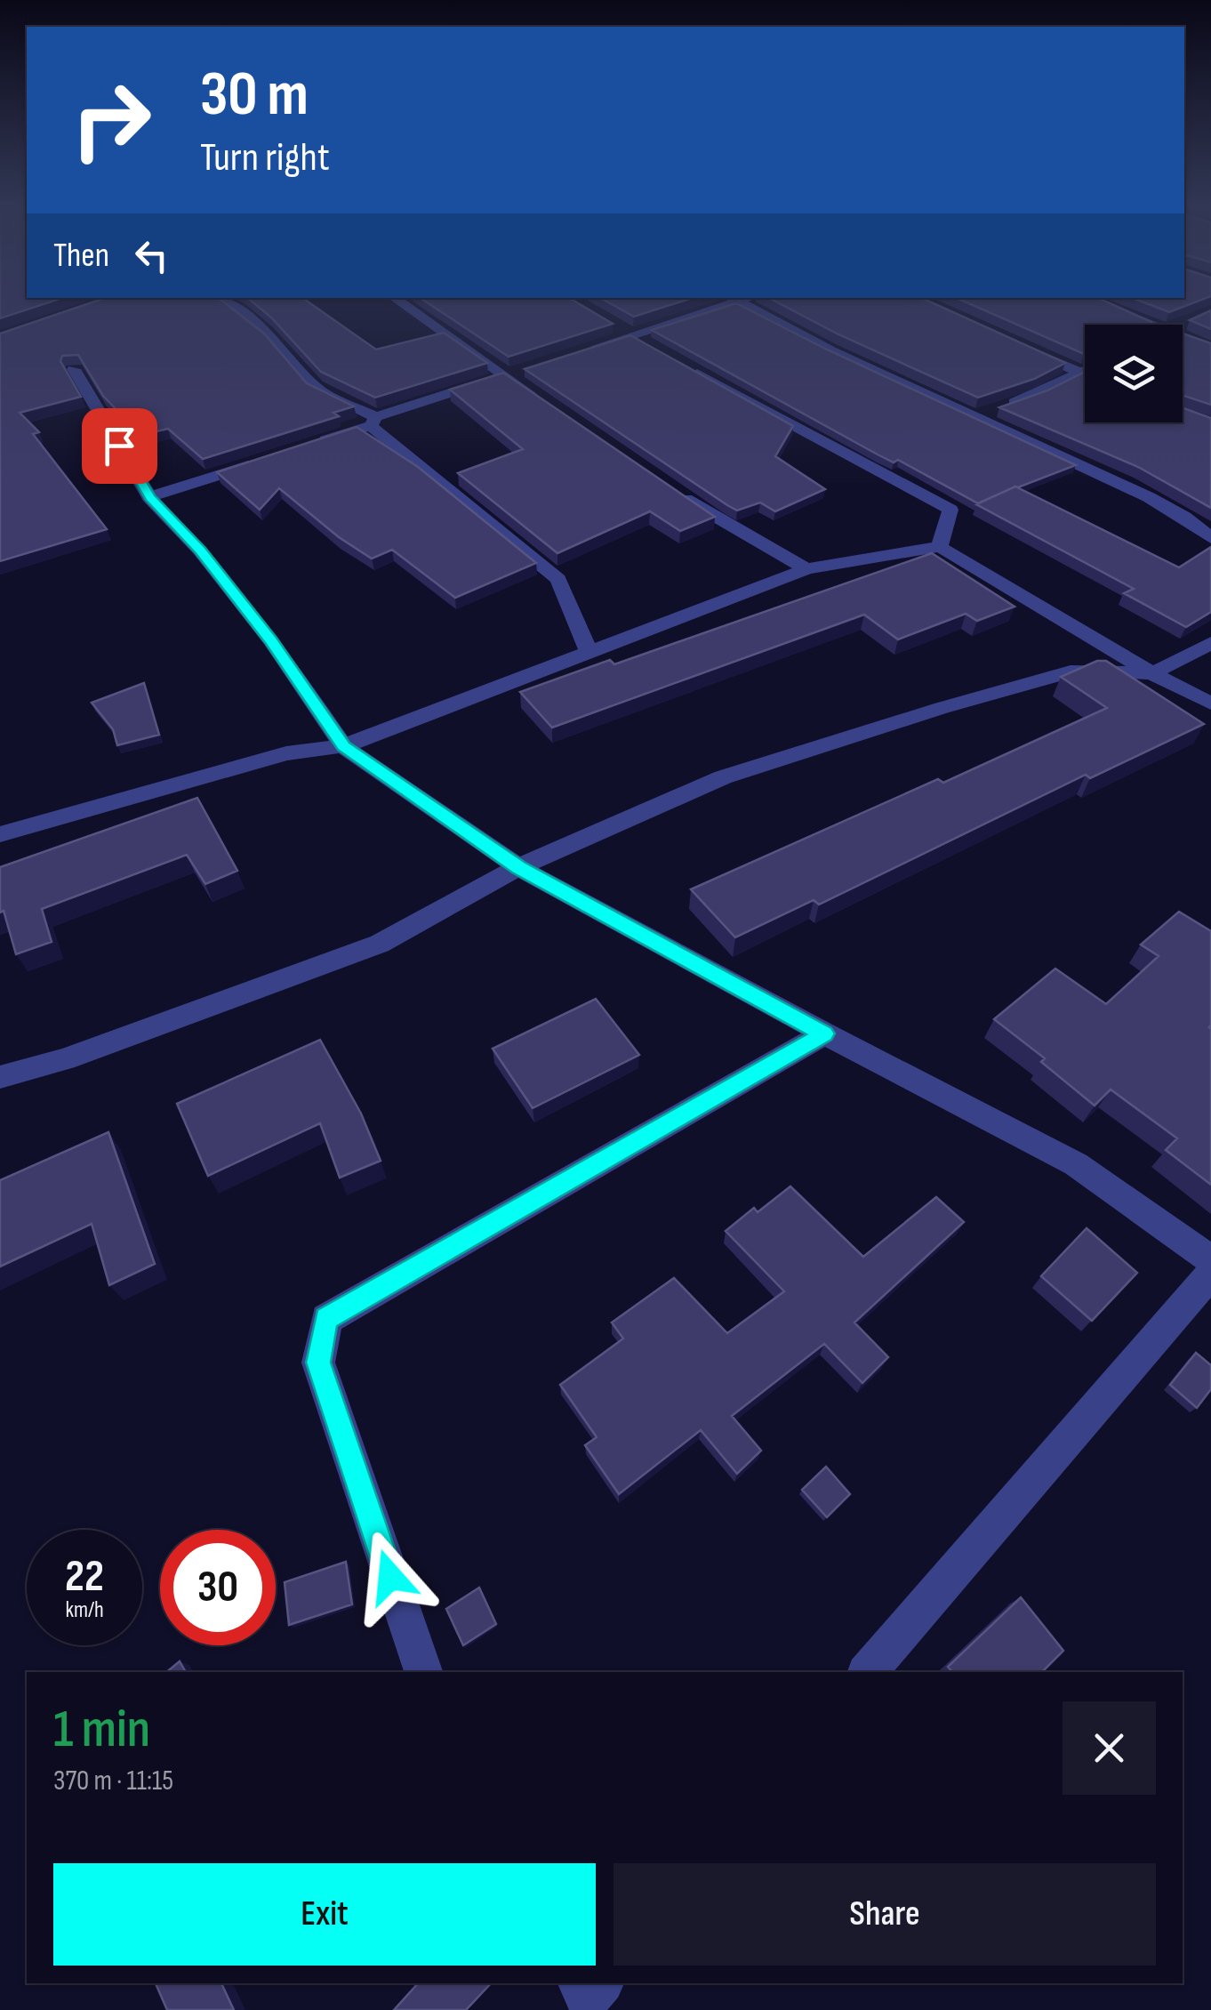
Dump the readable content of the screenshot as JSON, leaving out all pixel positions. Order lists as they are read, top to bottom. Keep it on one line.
{"page":{"turn":["30 m","Turn right"],"then":"Then","speed":"22 km/h","limit":"30","heading":["1 min","370 m · 11:15"],"buttons":["Exit","Share"]}}
